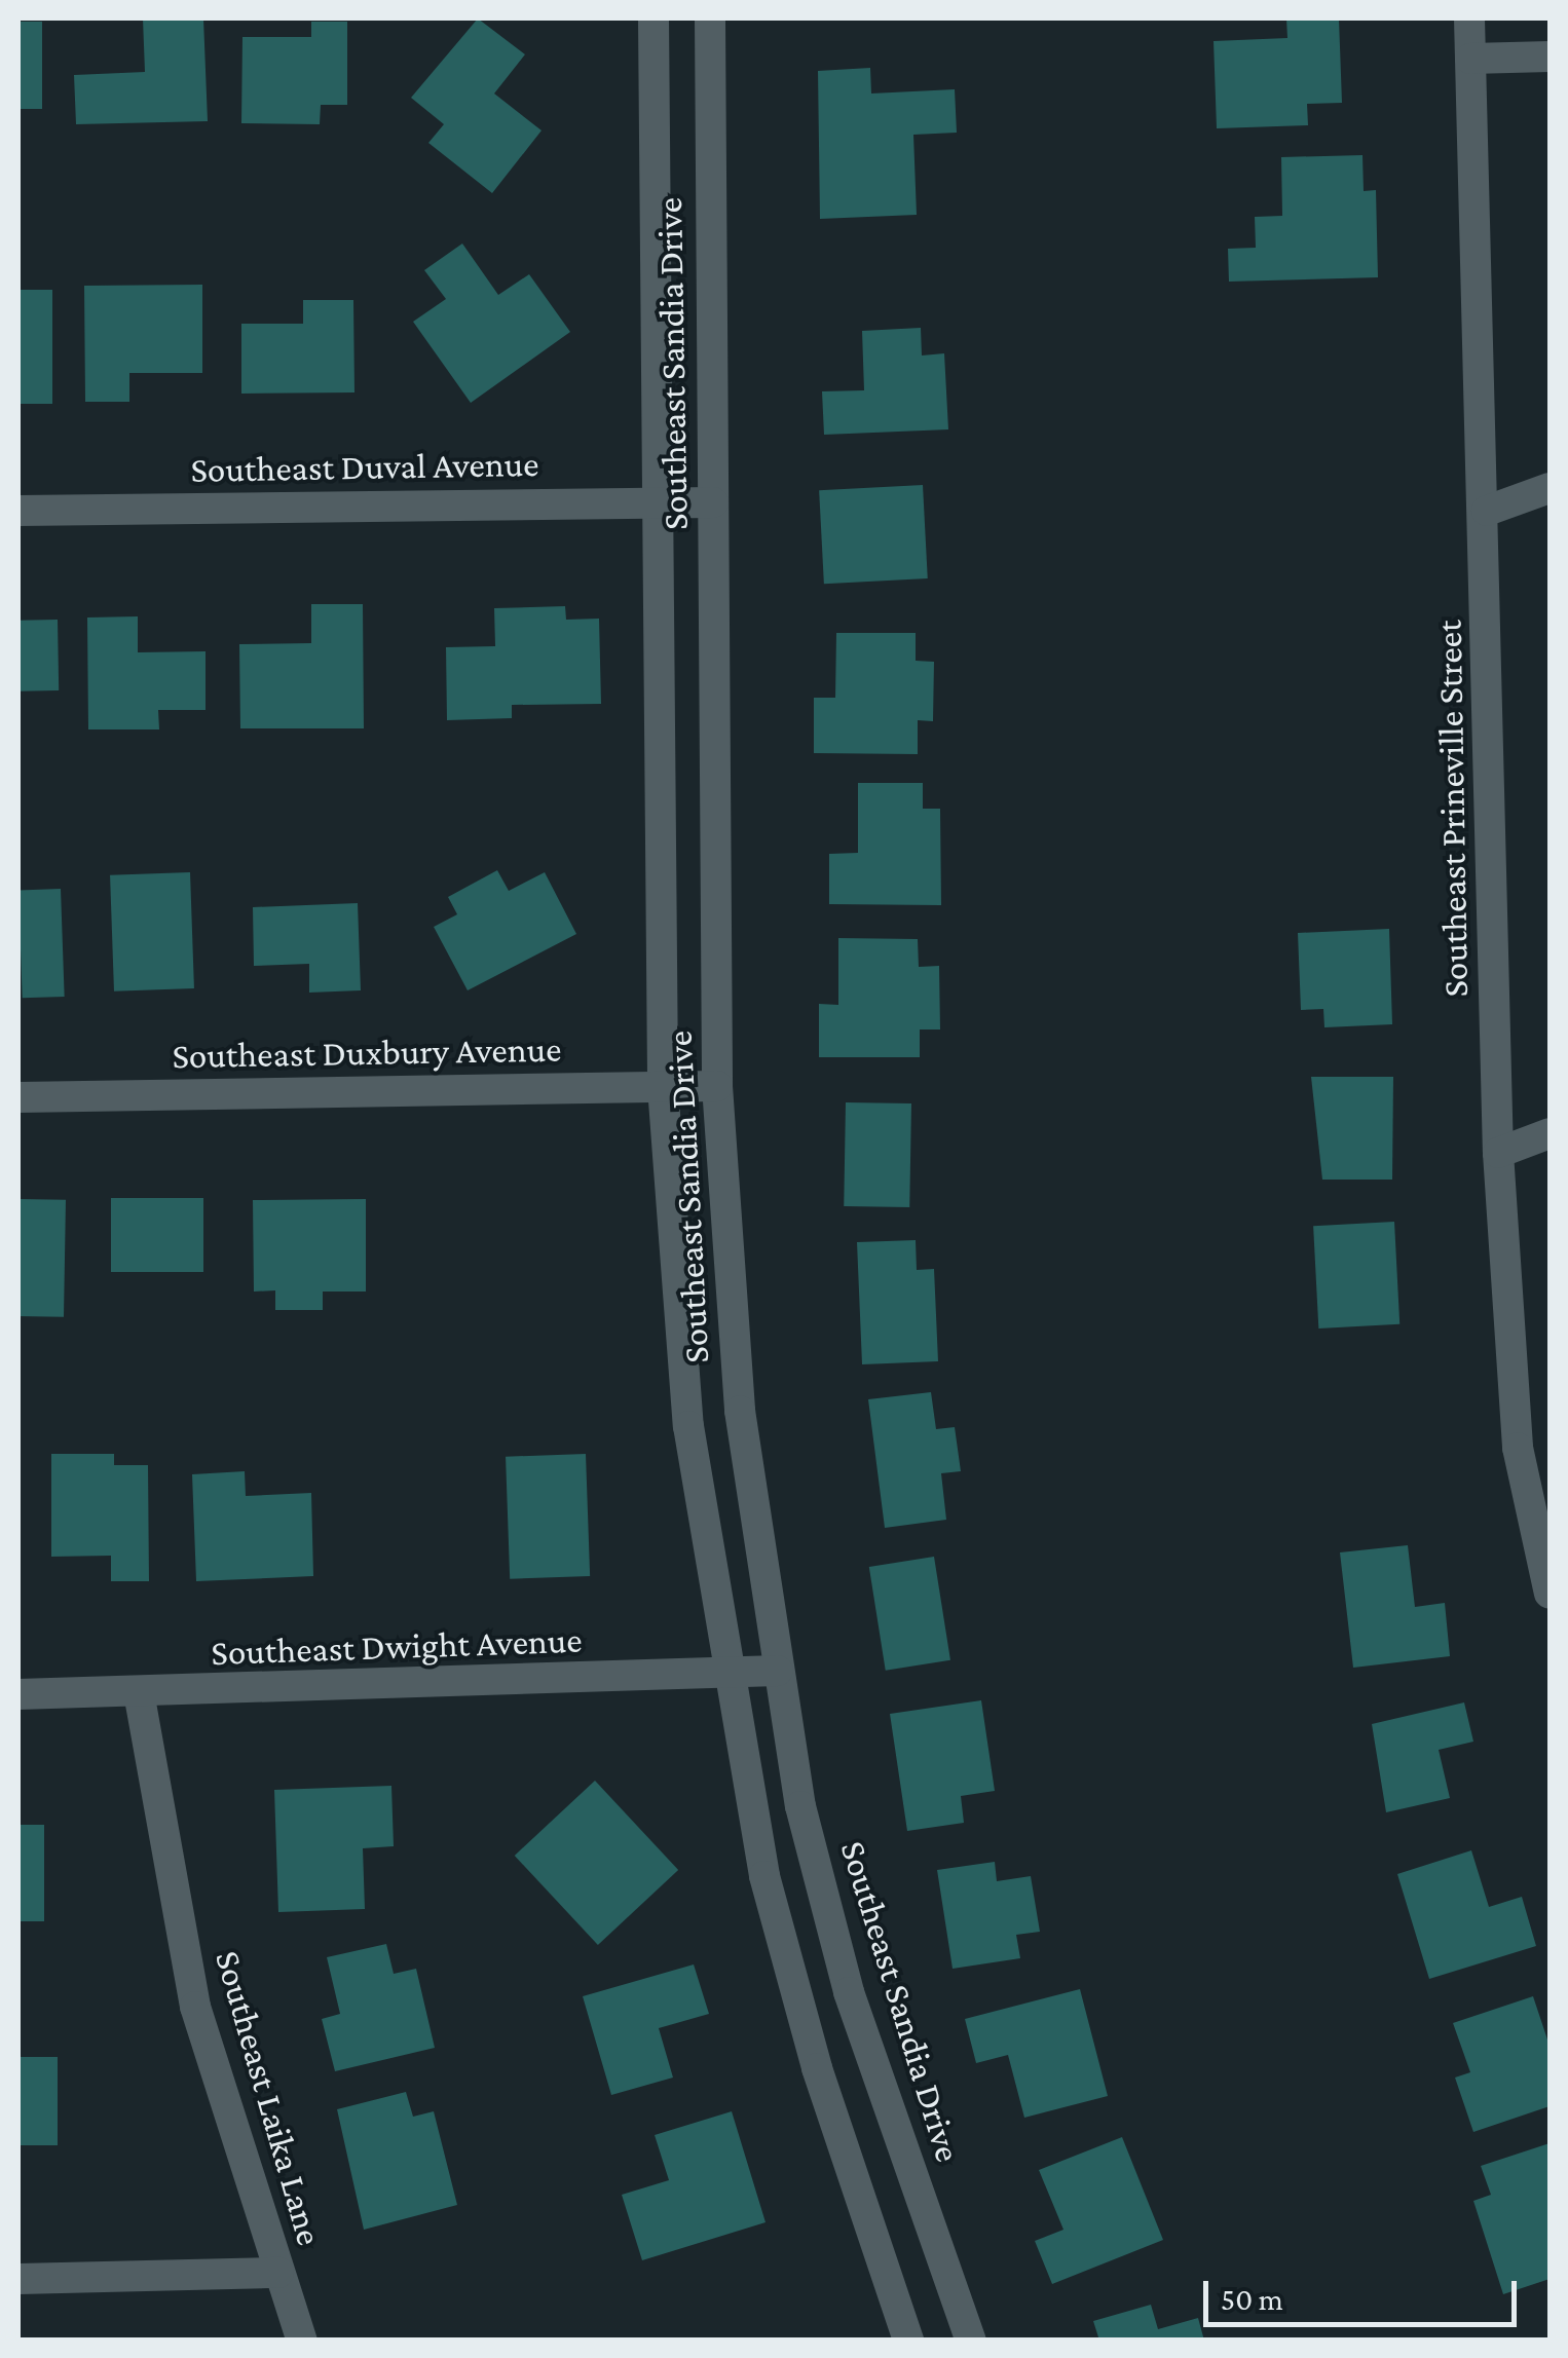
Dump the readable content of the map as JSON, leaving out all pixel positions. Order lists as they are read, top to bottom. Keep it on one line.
{"streets":{"street":["Southeast Sandia Drive","Southeast Duval Avenue","Southeast Prineville Street","Southeast Duxbury Avenue","Southeast Dwight Avenue","Southeast Laika Lane"]},"crossings":[["Southeast Sandia Drive","Southeast Duval Avenue"],["Southeast Sandia Drive","Southeast Duxbury Avenue"],["Southeast Sandia Drive","Southeast Dwight Avenue"],["Southeast Dwight Avenue","Southeast Laika Lane"]],"scale_bar":"50 m"}
